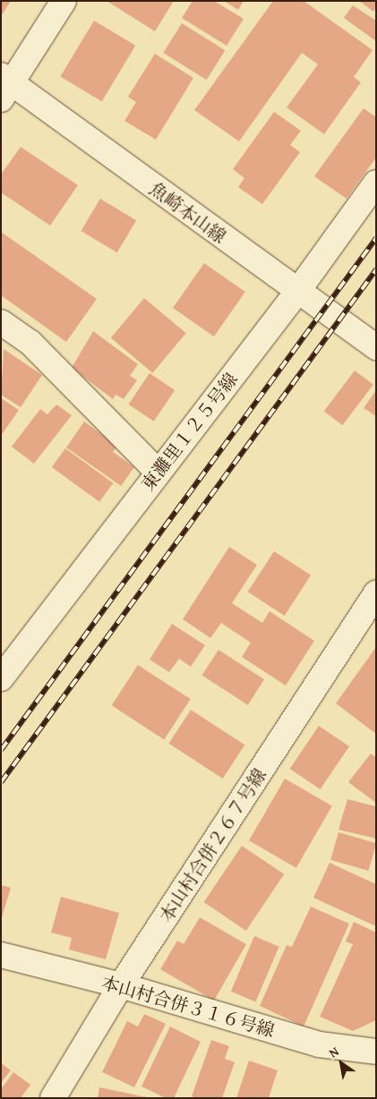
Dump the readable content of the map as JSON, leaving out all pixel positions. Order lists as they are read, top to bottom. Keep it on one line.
{"streets":{"street":["魚崎本山線","東灘里１２５号線","本山村合併２６７号線","本山村合併３１６号線"]},"crossings":[["魚崎本山線","東灘里１２５号線"],["本山村合併２６７号線","本山村合併３１６号線"]],"north":"top left"}
